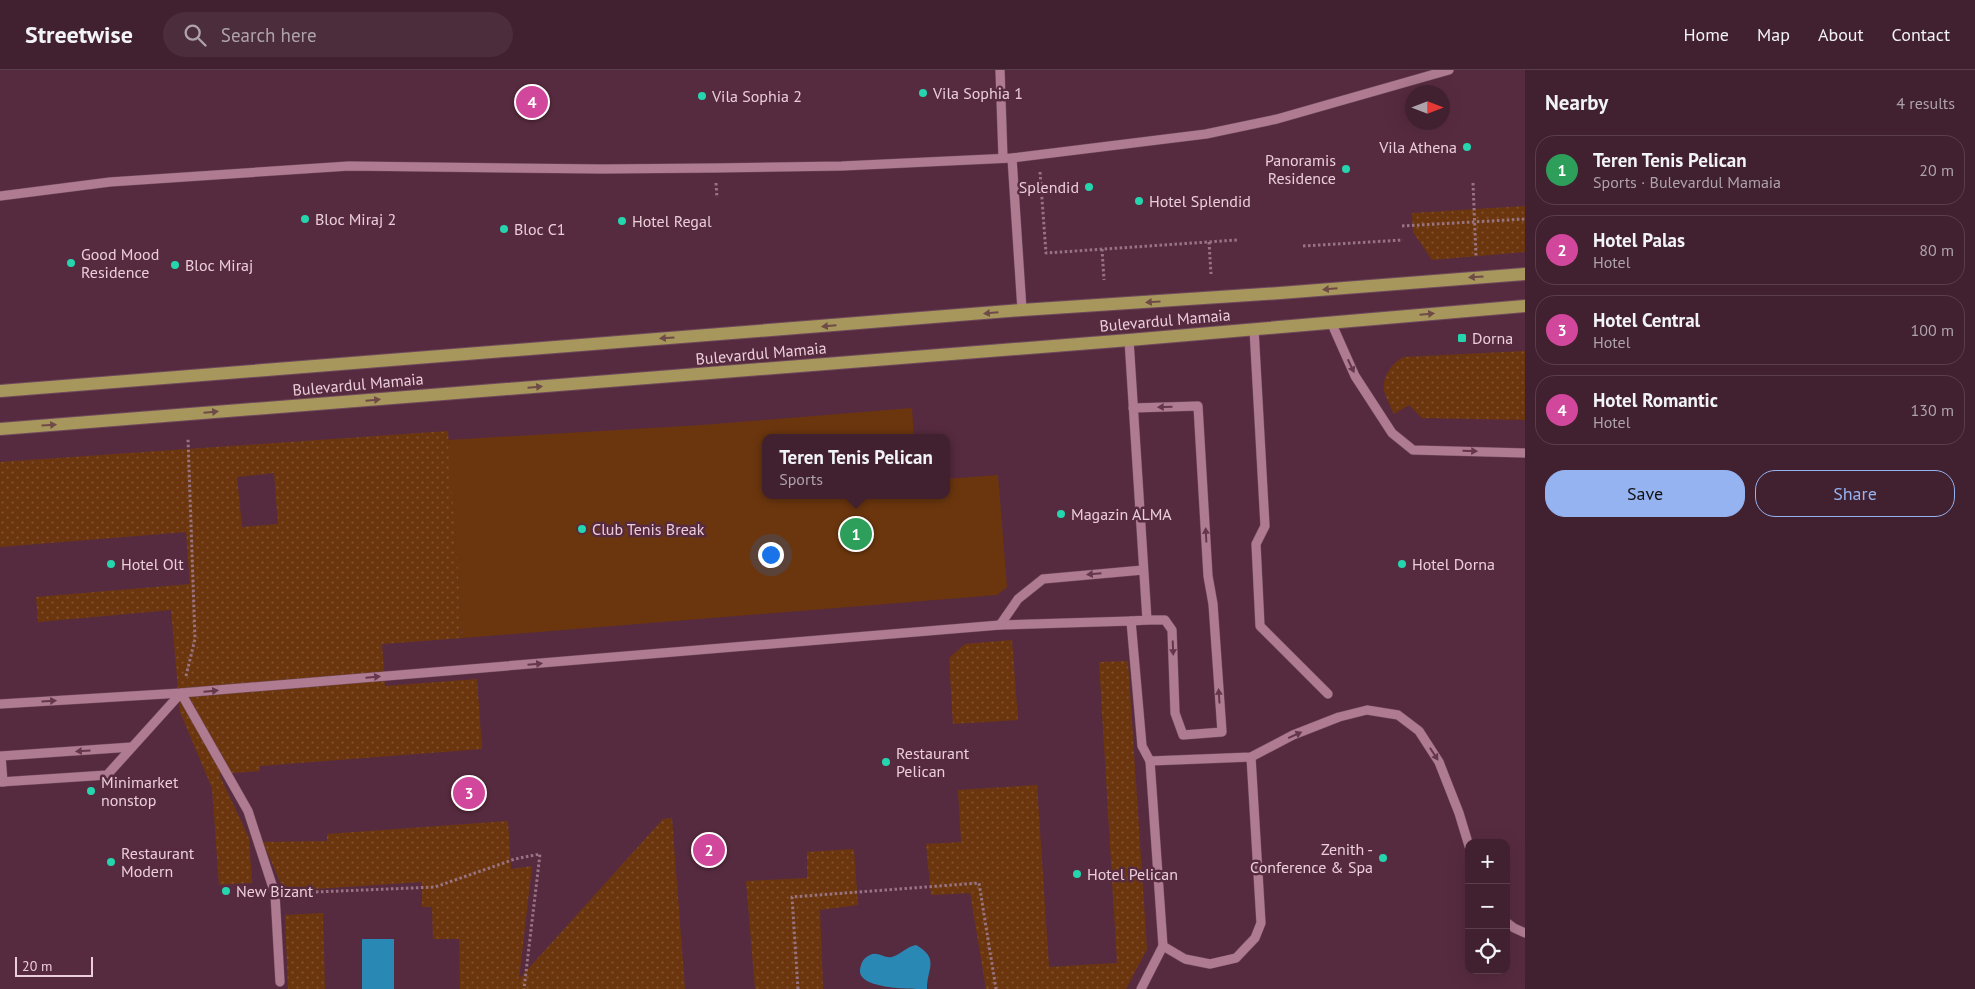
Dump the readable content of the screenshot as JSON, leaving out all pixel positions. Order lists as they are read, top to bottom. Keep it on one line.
{"streets":{"main road":["Bulevardul Mamaia"]},"places":{"other":["Vila Sophia 1","Vila Sophia 2","Vila Athena","Panoramis Residence","Splendid","Hotel Splendid","Bloc Miraj 2","Hotel Regal","Bloc C1","Good Mood Residence","Bloc Miraj","Magazin ALMA","Club Tenis Break","Hotel Olt","Hotel Dorna","Restaurant Pelican","Minimarket nonstop","Zenith - Conference & Spa","Restaurant Modern","Hotel Pelican","New Bizant"],"transit":["Dorna"]},"scale_bar":"20 m","north":"right","page":{"header":"Streetwise","search":"Search here","nav":["Home","Map","About","Contact"],"heading":["Nearby","4 results"],"pins":["4","1","3","2"],"list":[{"mark":"1","name":"Teren Tenis Pelican","note":"Sports · Bulevardul Mamaia","value":"20 m"},{"mark":"2","name":"Hotel Palas","note":"Hotel","value":"80 m"},{"mark":"3","name":"Hotel Central","note":"Hotel","value":"100 m"},{"mark":"4","name":"Hotel Romantic","note":"Hotel","value":"130 m"}],"popup":["Teren Tenis Pelican","Sports"],"buttons":["Save","Share"],"map_buttons":["+","−"],"scale":"20 m"}}
